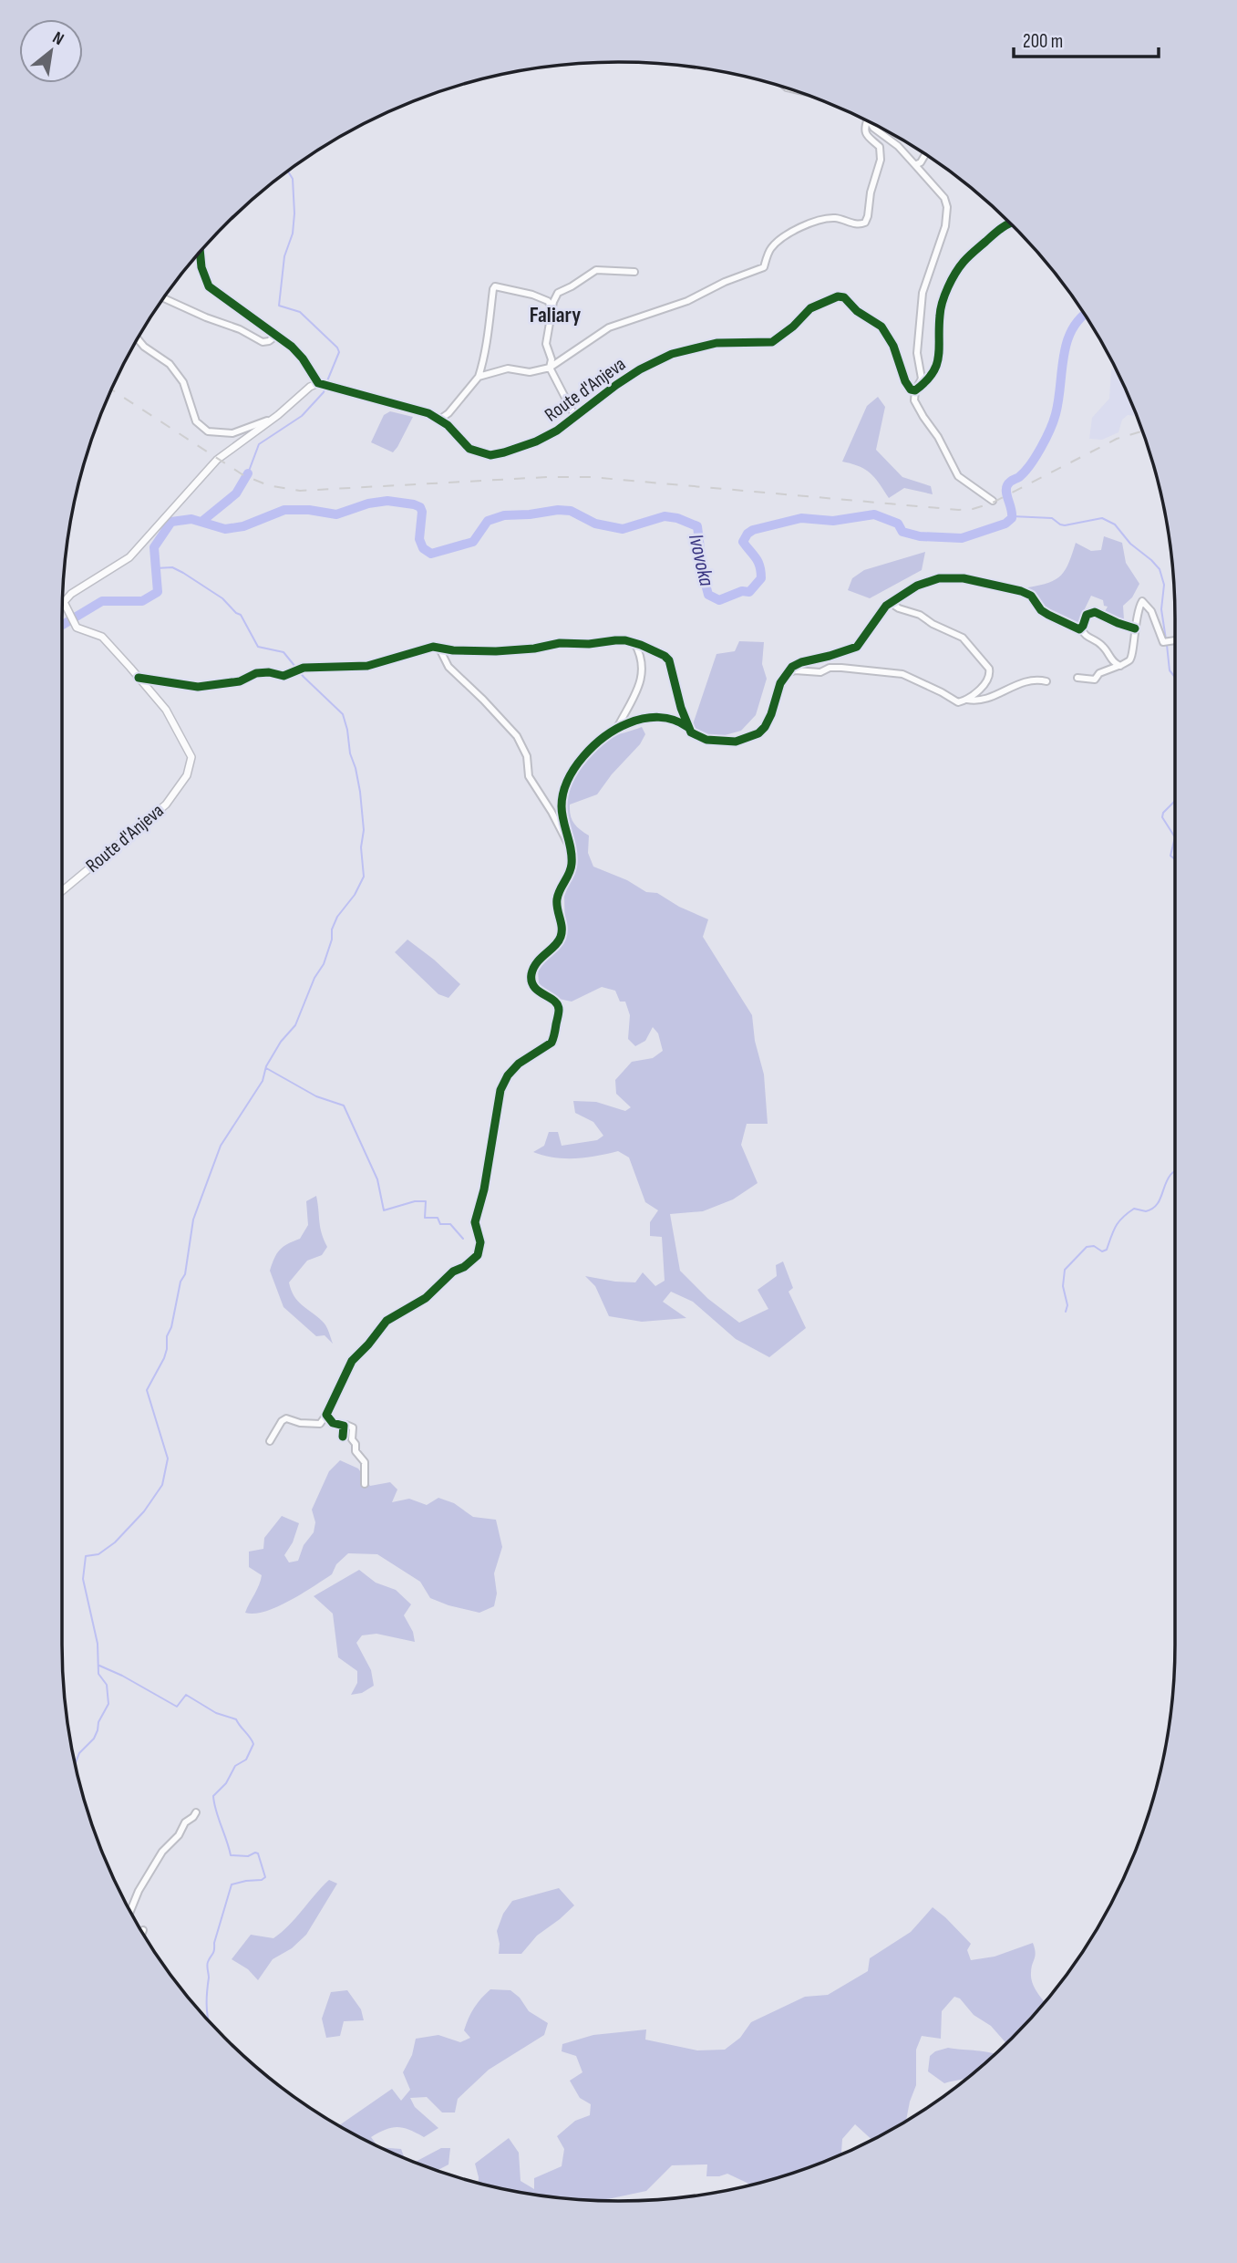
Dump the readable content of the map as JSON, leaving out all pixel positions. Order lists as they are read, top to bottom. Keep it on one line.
{"streets":{"street":["Route d'Anjeva"]},"districts":["Faliary"],"water":["Ivovoka"],"scale_bar":"200 m","north":"top right"}
